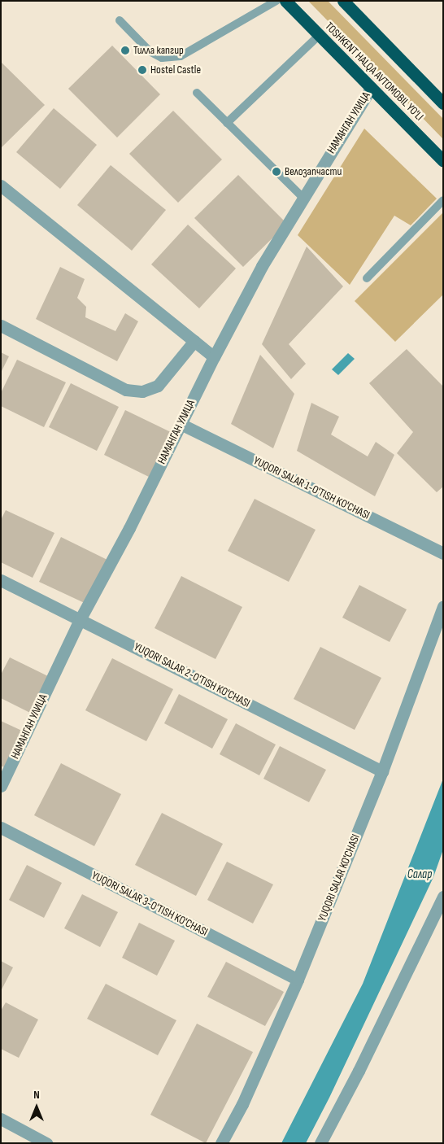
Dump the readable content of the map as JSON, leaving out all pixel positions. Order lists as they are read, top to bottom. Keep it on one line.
{"streets":{"highway":["TOSHKENT HALQA AVTOMOBIL YO'LI"],"street":["НАМАНГАН УЛИЦА","YUQORI SALAR 1-O'TISH KO'CHASI","YUQORI SALAR 2-O'TISH KO'CHASI","YUQORI SALAR KO'CHASI","YUQORI SALAR 3-O'TISH KO'CHASI"]},"crossings":[["TOSHKENT HALQA AVTOMOBIL YO'LI","НАМАНГАН УЛИЦА"],["НАМАНГАН УЛИЦА","YUQORI SALAR 1-O'TISH KO'CHASI"],["НАМАНГАН УЛИЦА","YUQORI SALAR 2-O'TISH KO'CHASI"],["YUQORI SALAR 2-O'TISH KO'CHASI","YUQORI SALAR KO'CHASI"],["YUQORI SALAR KO'CHASI","YUQORI SALAR 3-O'TISH KO'CHASI"]],"water":["Салар"],"places":["Тилла капгир","Hostel Castle","Велозапчасти"],"north":"top"}
